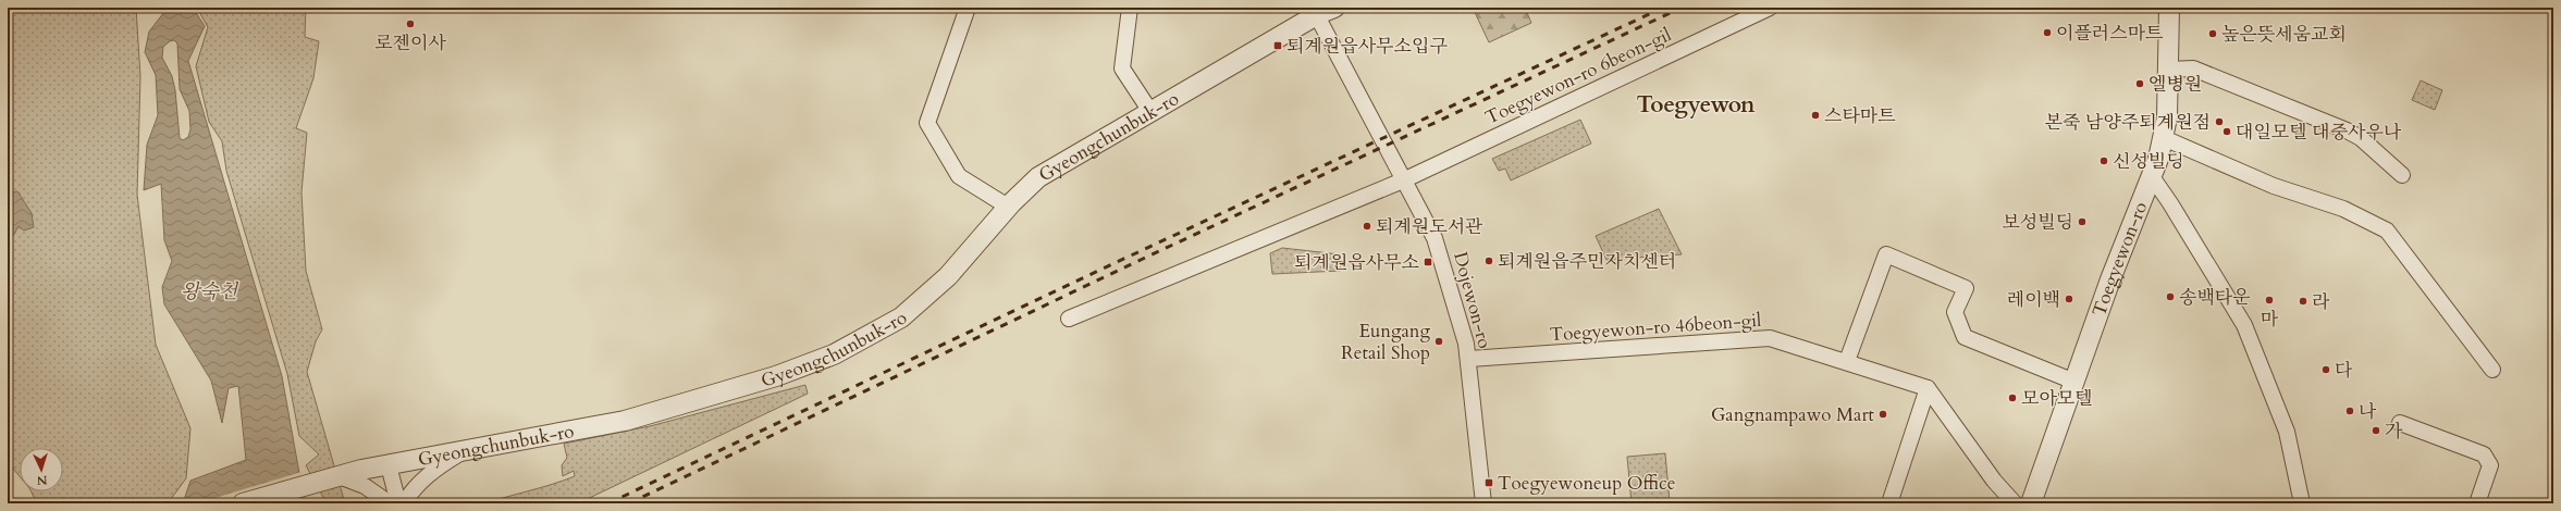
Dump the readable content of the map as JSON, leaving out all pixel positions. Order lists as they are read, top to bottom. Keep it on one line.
{"streets":{"street":["Toegyewon-ro 6beon-gil","Gyeongchunbuk-ro","Toegyewon-ro","Dojewon-ro","Toegyewon-ro 46beon-gil"]},"crossings":[["Toegyewon-ro 6beon-gil","Dojewon-ro"],["Gyeongchunbuk-ro","Dojewon-ro"],["Dojewon-ro","Toegyewon-ro 46beon-gil"]],"districts":["Toegyewon"],"water":["왕숙천"],"places":{"other":["로젠이사","이플러스마트","높은뜻세움교회","엘병원","스타마트","본죽 남양주퇴계원점","대일모텔 대중사우나","신성빌딩","보성빌딩","퇴계원도서관","퇴계원읍주민자치센터","송백타운","레이백","마","라","Eungang Retail Shop","다","모아모텔","나","Gangnampawo Mart","가"],"transit":["퇴계원읍사무소입구","퇴계원읍사무소","Toegyewoneup Office"]},"north":"bottom"}
